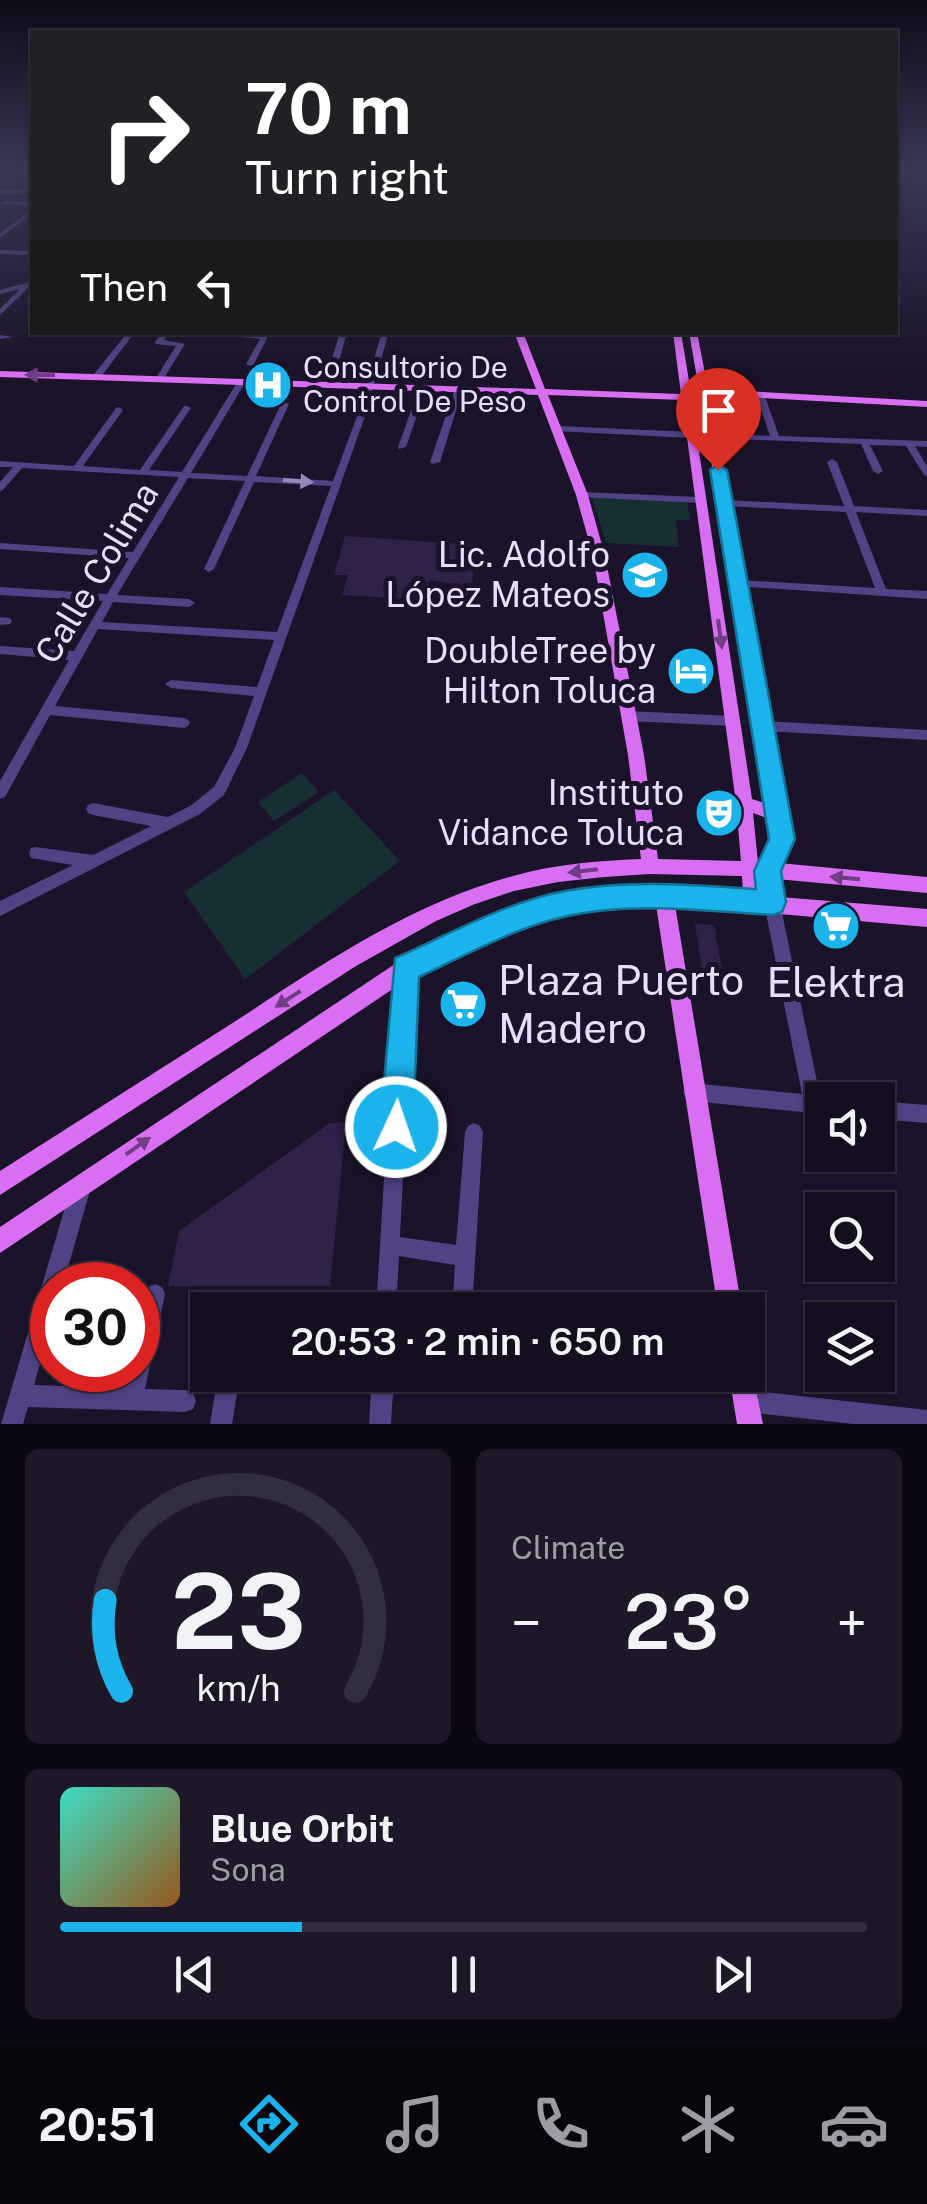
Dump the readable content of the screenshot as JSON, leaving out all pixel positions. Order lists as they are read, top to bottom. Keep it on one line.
{"streets":{"street":["Calle Colima"]},"places":{"hospital":["Consultorio De Control De Peso"],"school or university":["Lic. Adolfo López Mateos"],"hotel":["DoubleTree by Hilton Toluca"],"theatre":["Instituto Vidance Toluca"],"supermarket":["Elektra","Plaza Puerto Madero"]},"page":{"turn":["70 m","Turn right"],"then":"Then","limit":"30","trip":"20:53 · 2 min · 650 m","tile":"Climate","heat":["−","23°","+"],"song":["Blue Orbit","Sona"],"tabs":"20:51","gauge":["23","km/h"]}}
